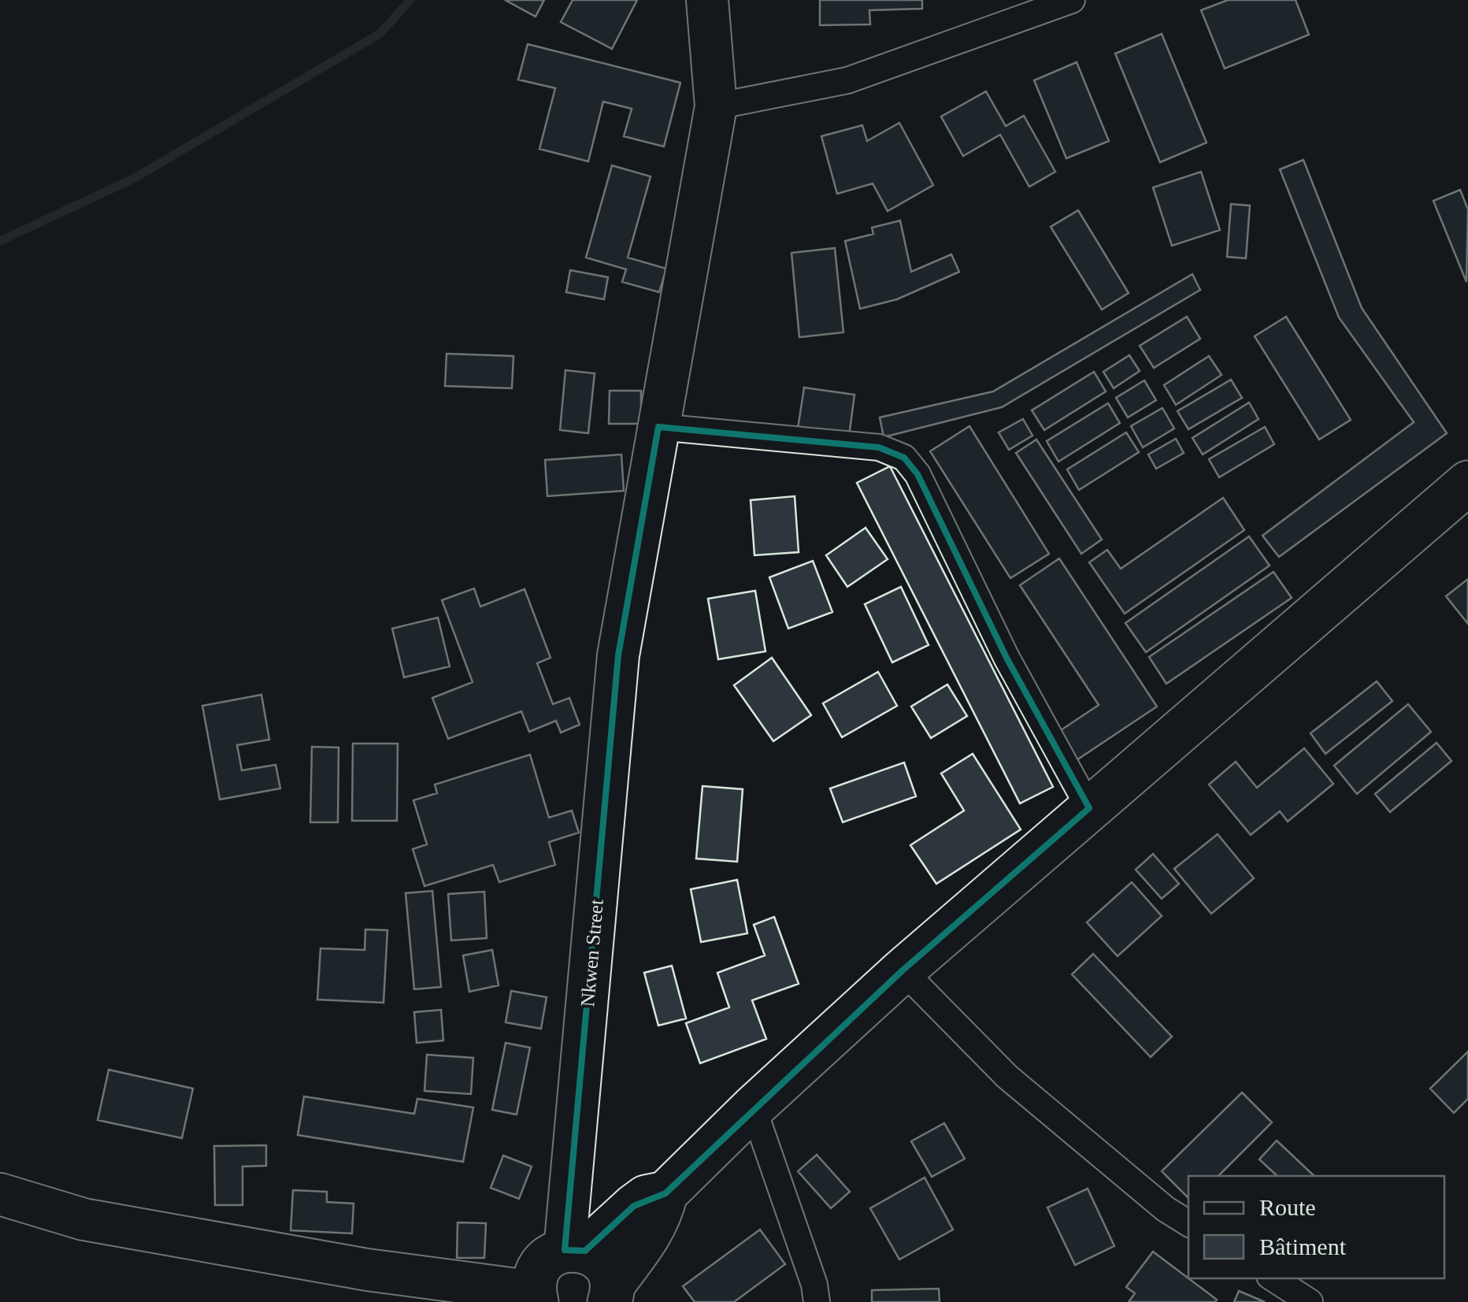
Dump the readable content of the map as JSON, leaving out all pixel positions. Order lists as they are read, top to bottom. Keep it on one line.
{"streets":{"main road":["Nkwen Street"]},"legend":["Route","Bâtiment"]}
